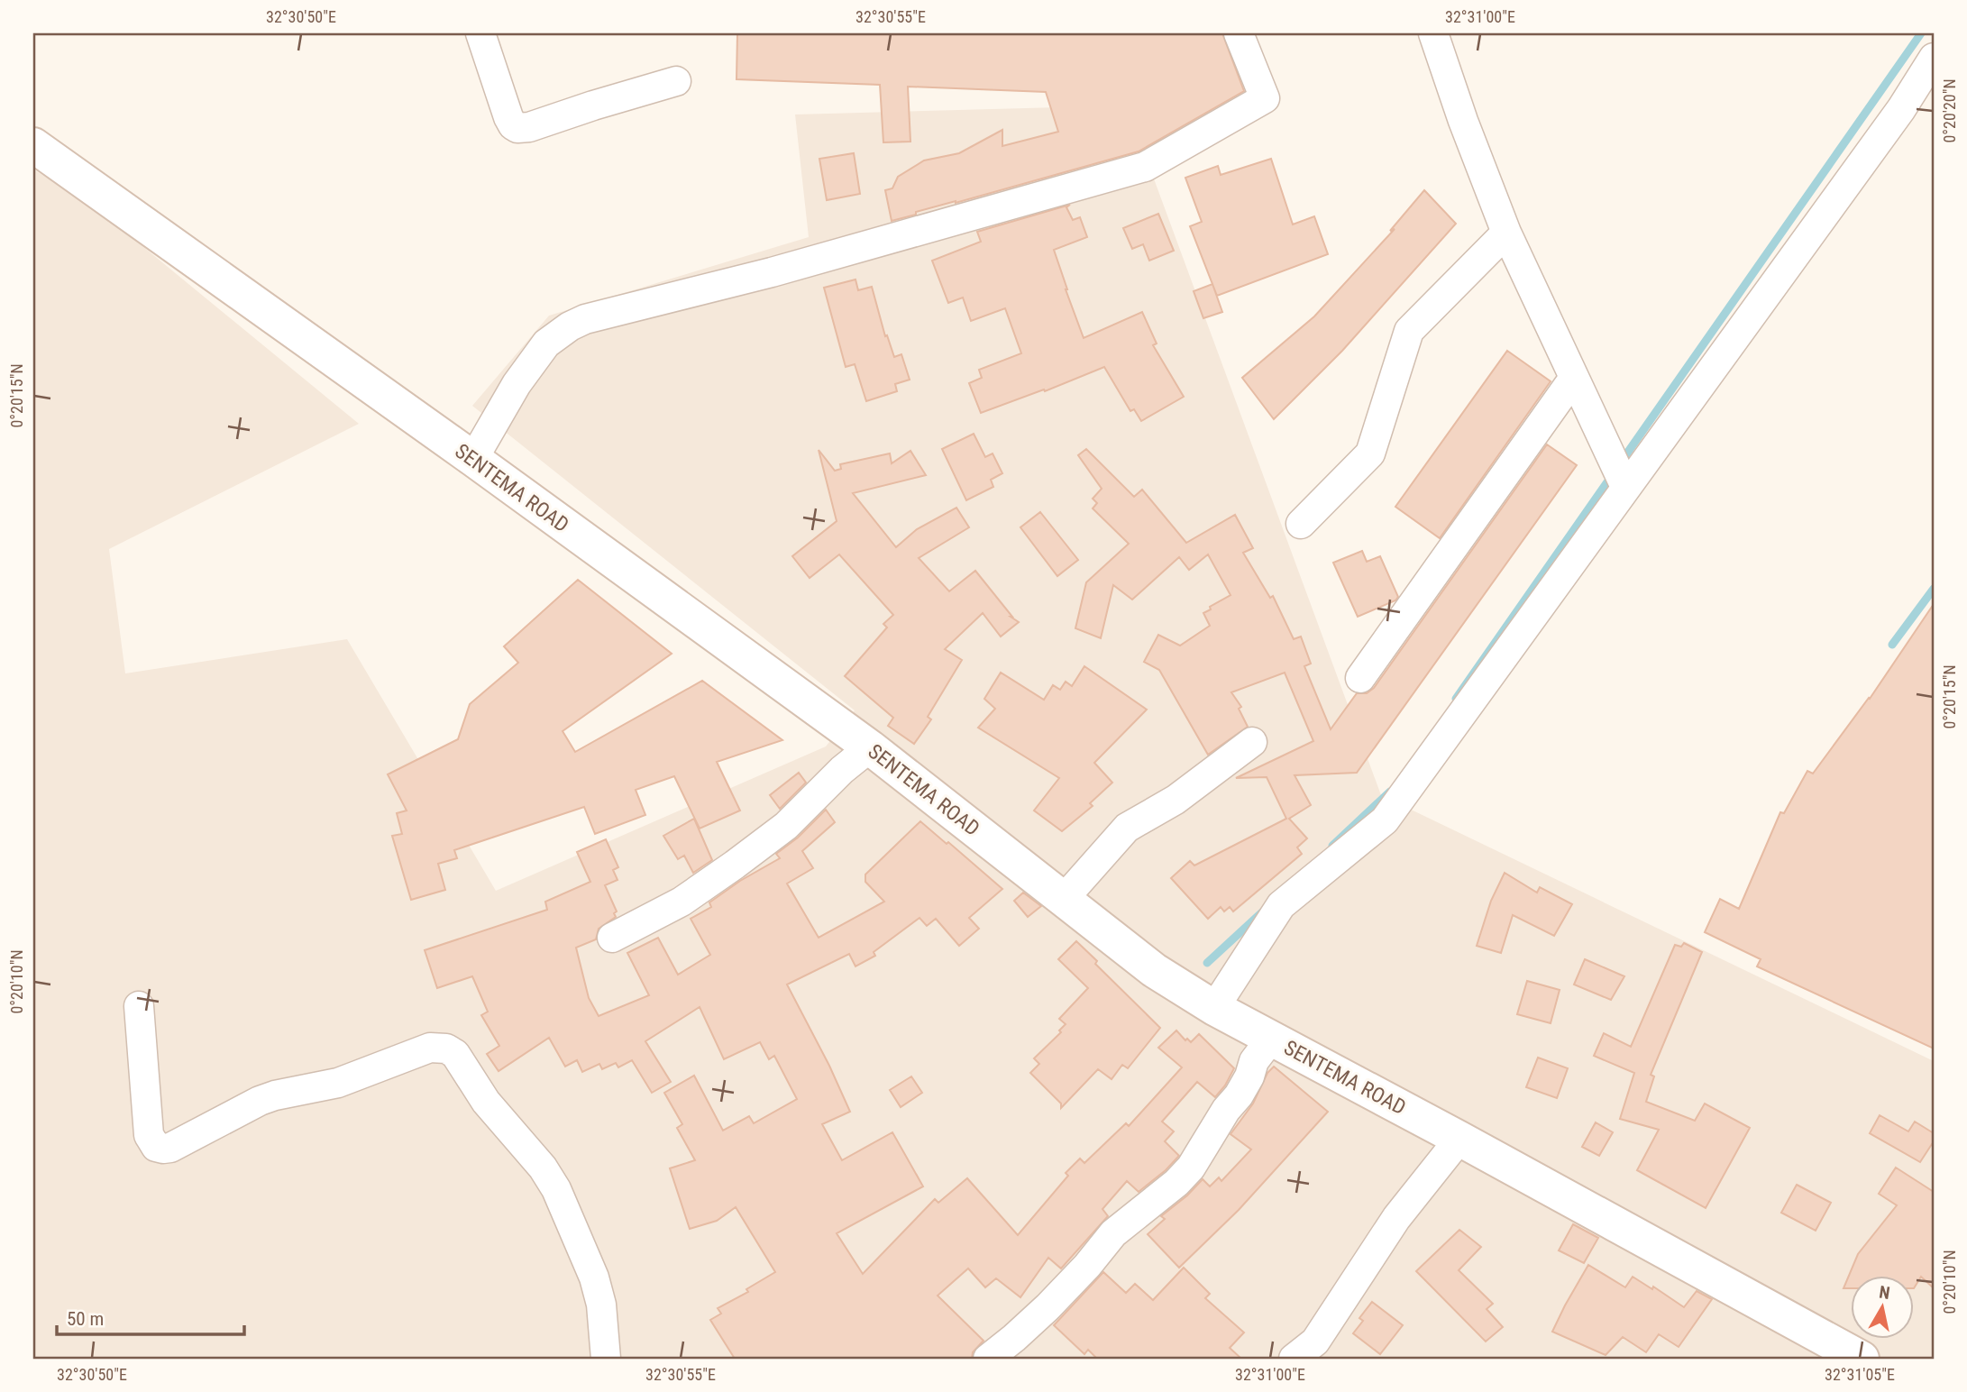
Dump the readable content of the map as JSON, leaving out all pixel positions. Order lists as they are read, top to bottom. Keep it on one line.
{"streets":{"main road":["SENTEMA ROAD"]},"scale_bar":"50 m","north":"top","coordinates":["32°30'50\"E","32°30'55\"E","32°31'00\"E","0°20'20\"N","0°20'15\"N","0°20'10\"N","32°31'05\"E"]}
